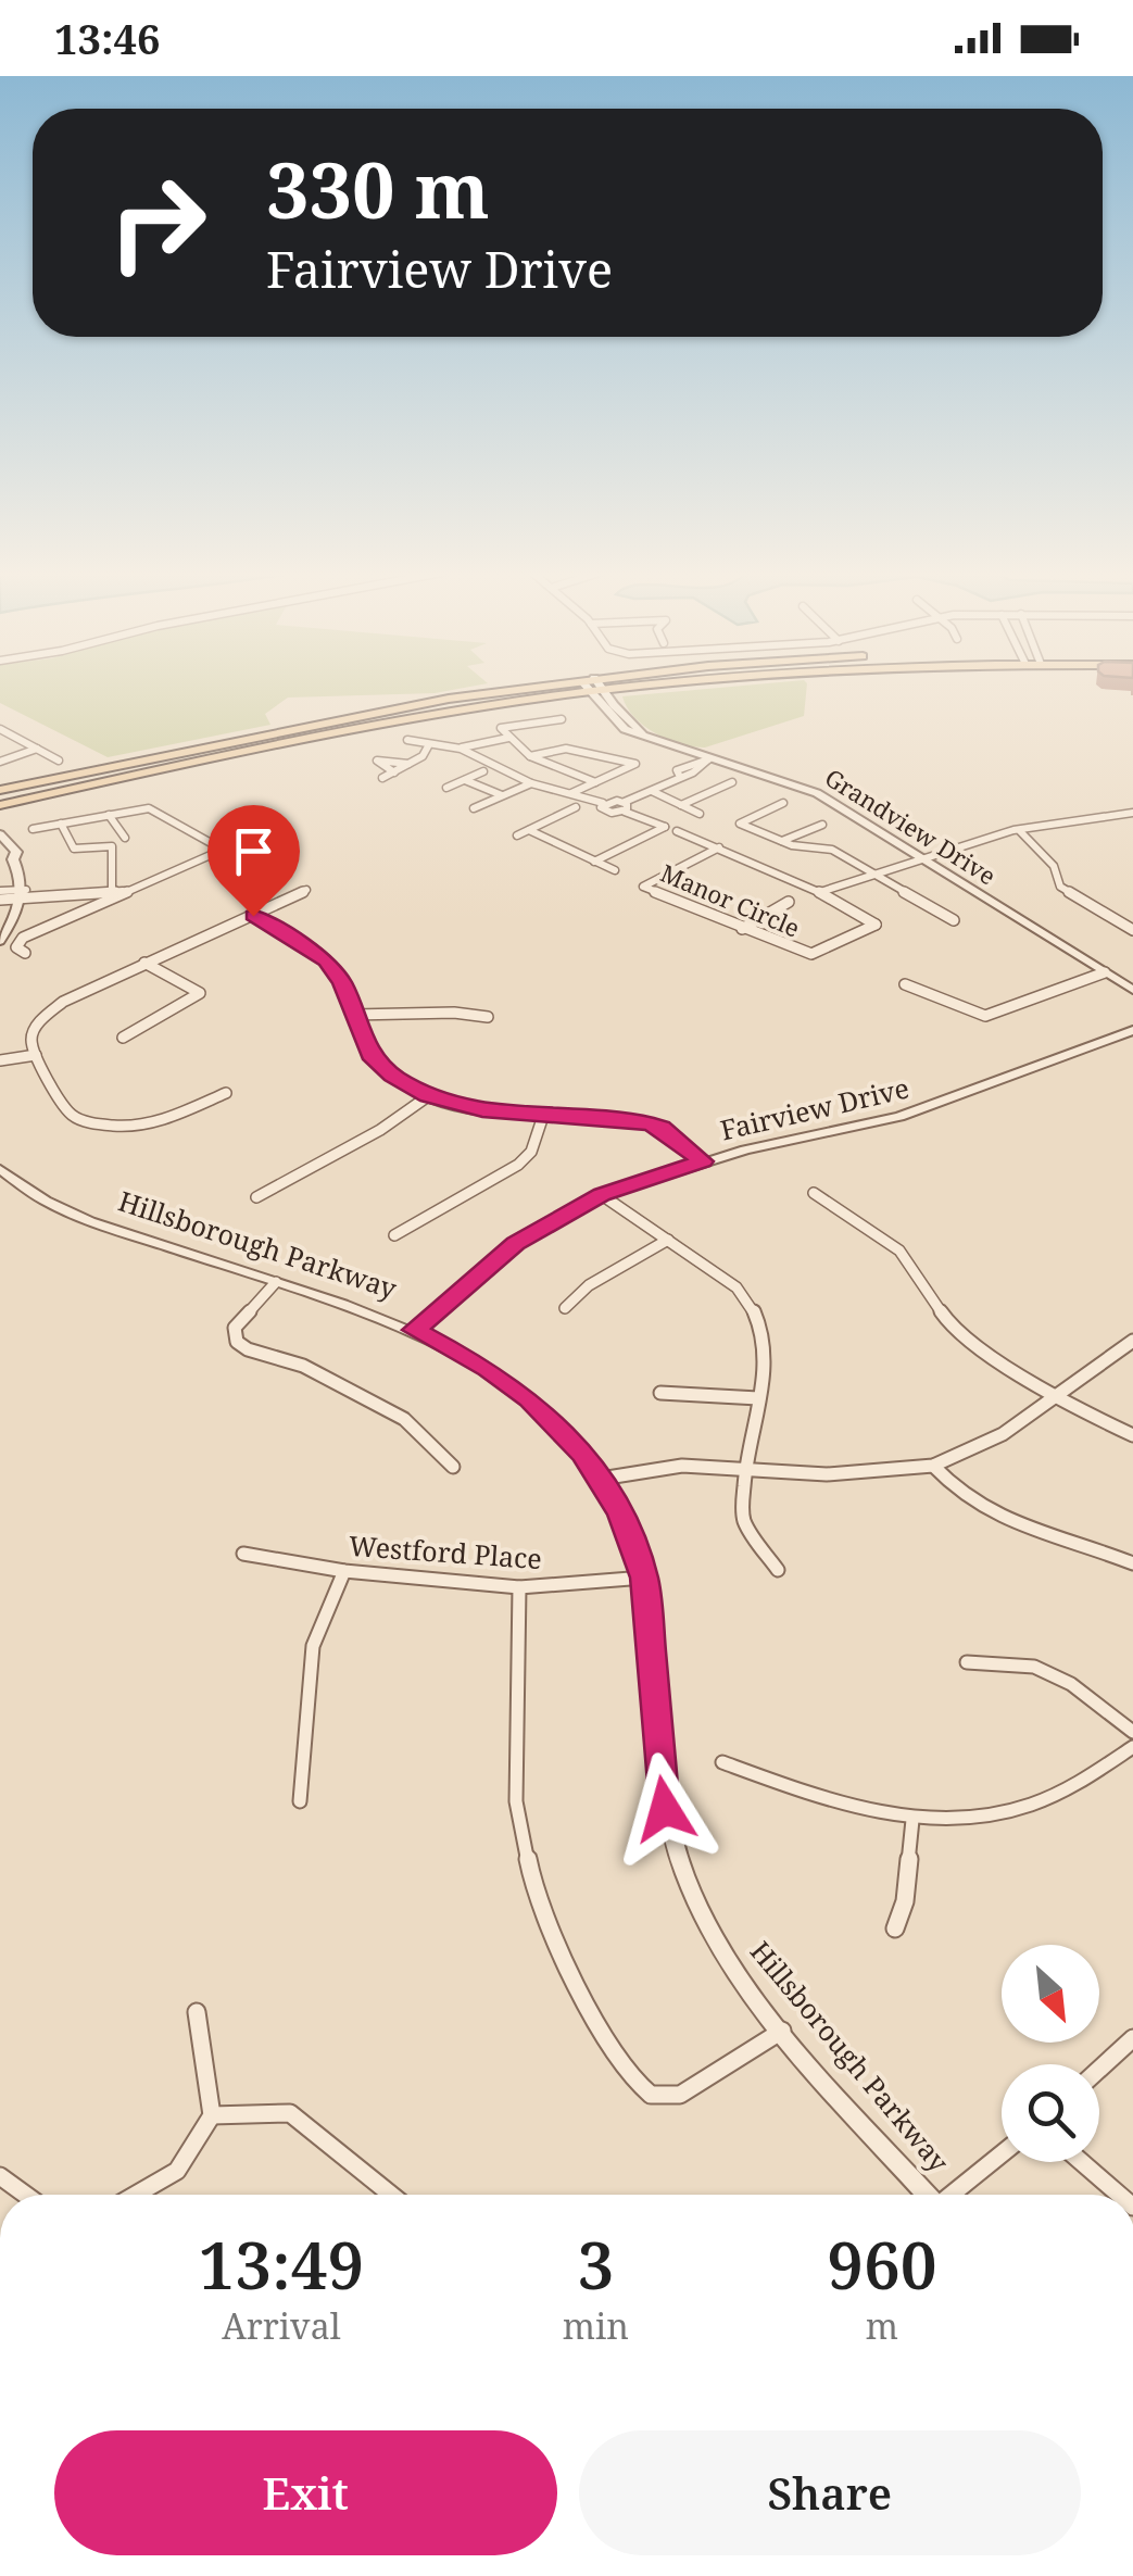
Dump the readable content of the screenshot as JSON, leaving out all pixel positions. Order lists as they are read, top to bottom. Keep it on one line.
{"streets":{"street":["Grandview Drive","Manor Circle","Fairview Drive","Hillsborough Parkway","Westford Place"]},"crossings":[["Fairview Drive","Hillsborough Parkway"],["Hillsborough Parkway","Westford Place"]],"north":"bottom right","page":{"status":"13:46","turn":["330 m","Fairview Drive"],"eta":["13:49","Arrival","3","min","960","m"],"buttons":["Exit","Share"]}}
